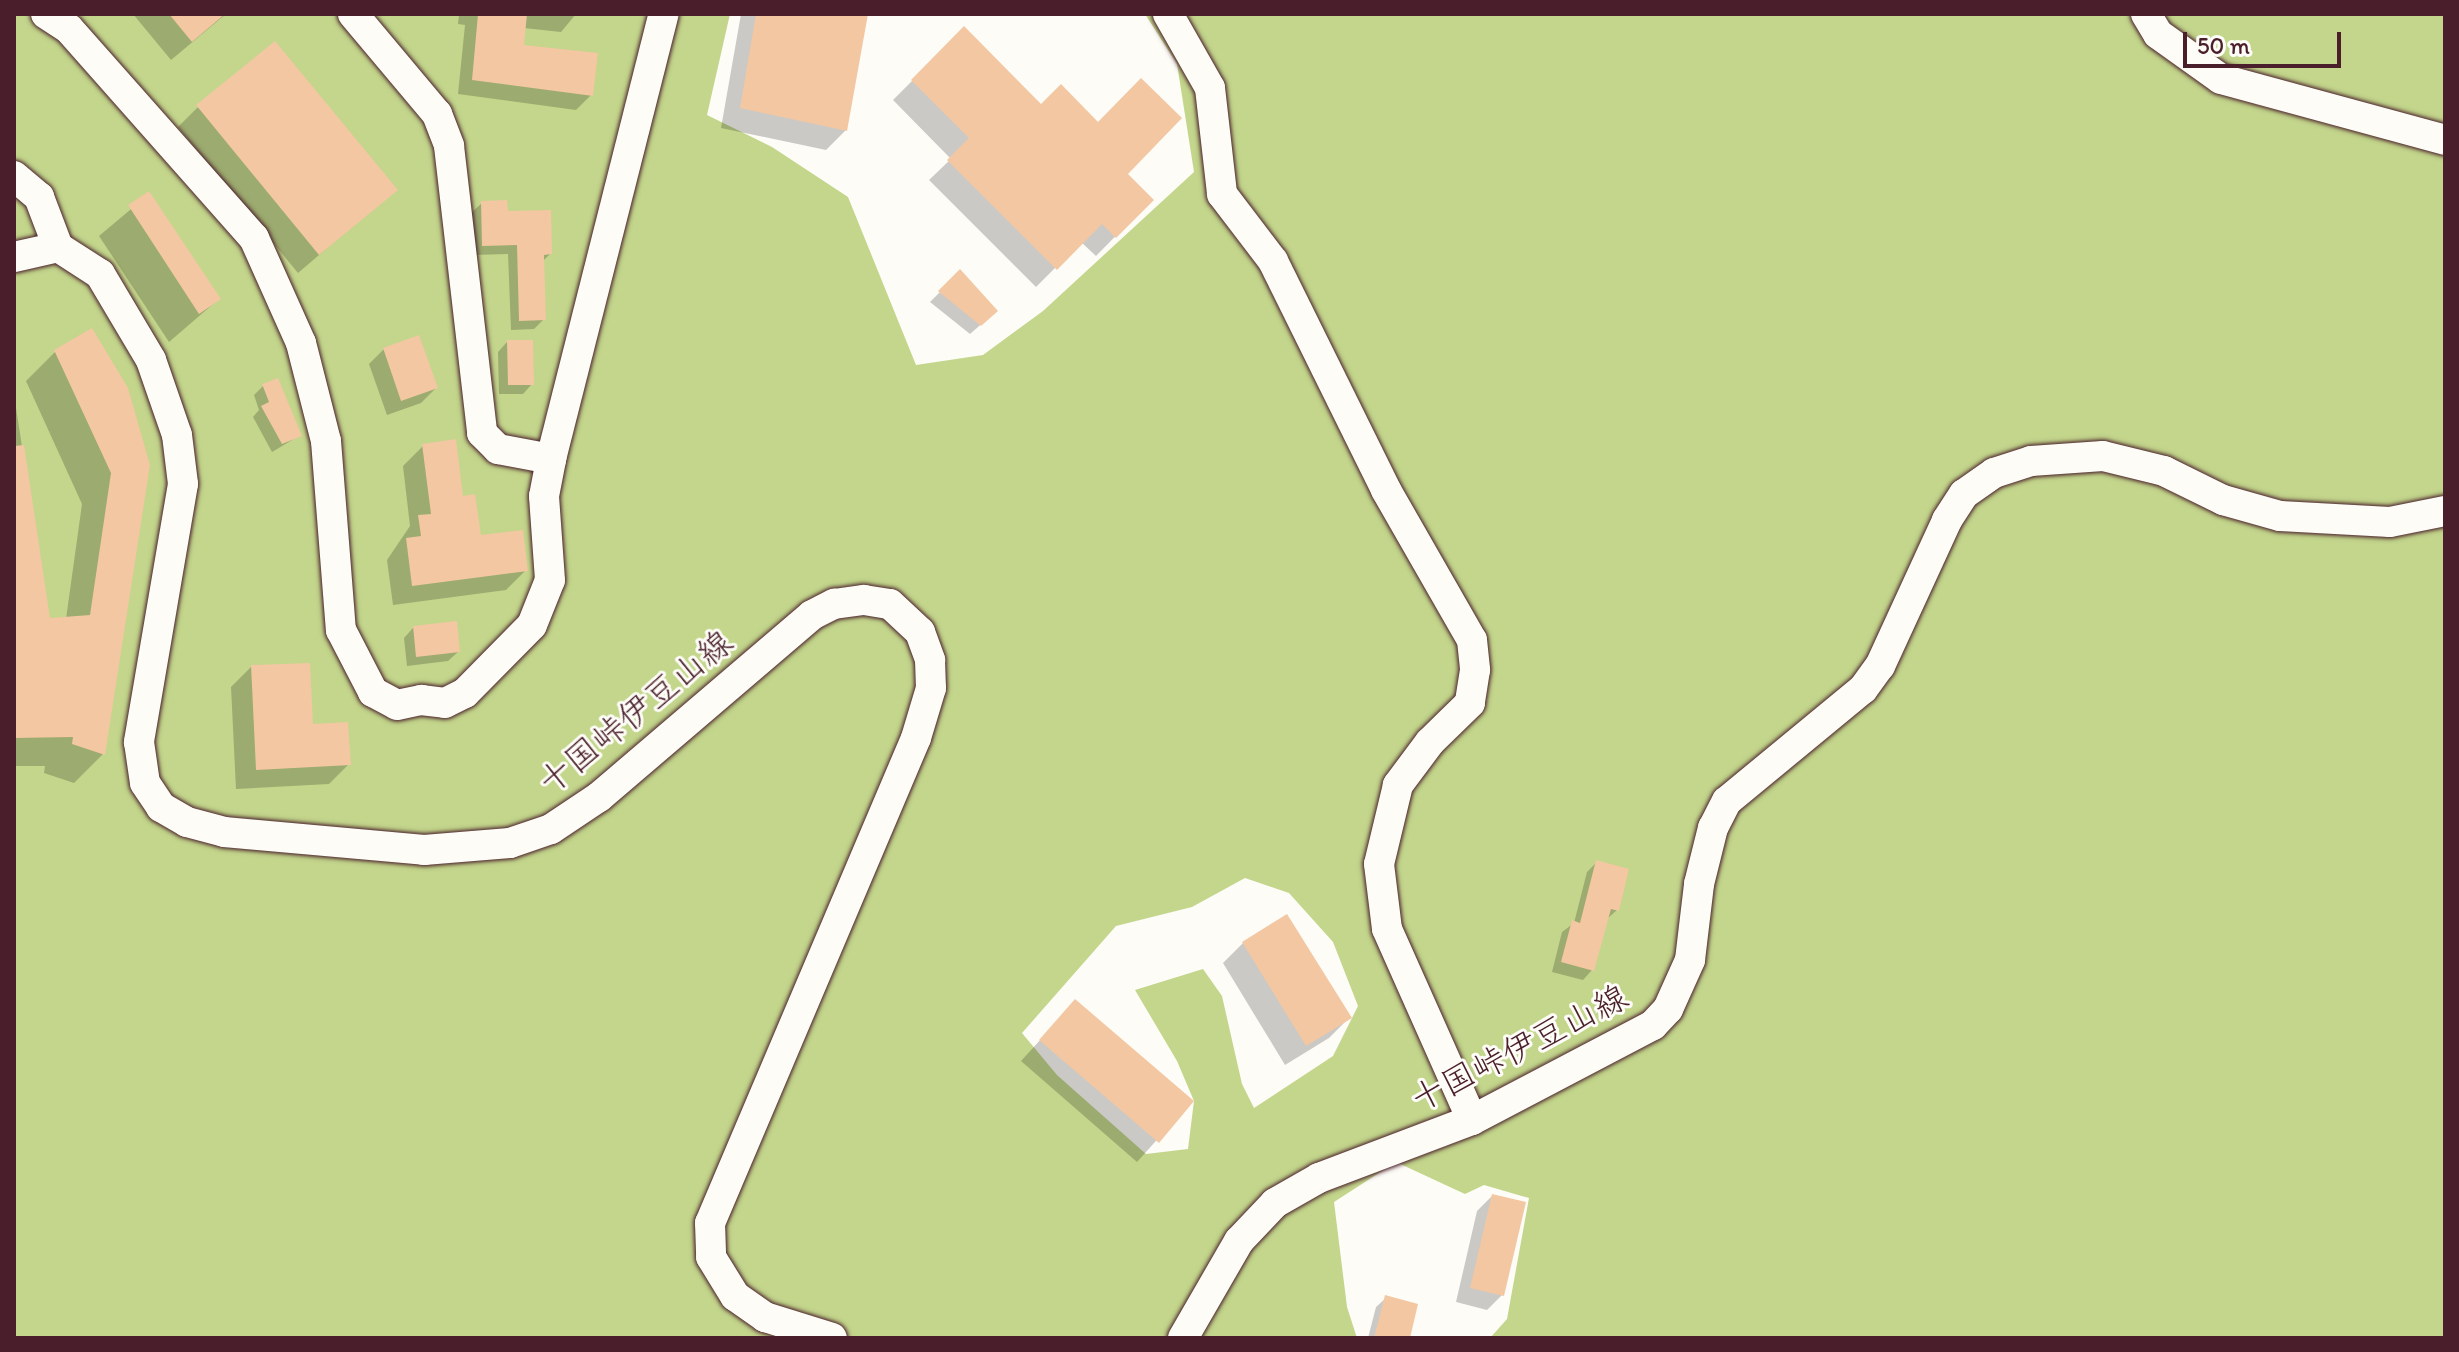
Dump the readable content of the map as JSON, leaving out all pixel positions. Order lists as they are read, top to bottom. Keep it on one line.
{"streets":{"main road":["十国峠伊豆山線"]},"scale_bar":"50 m"}
